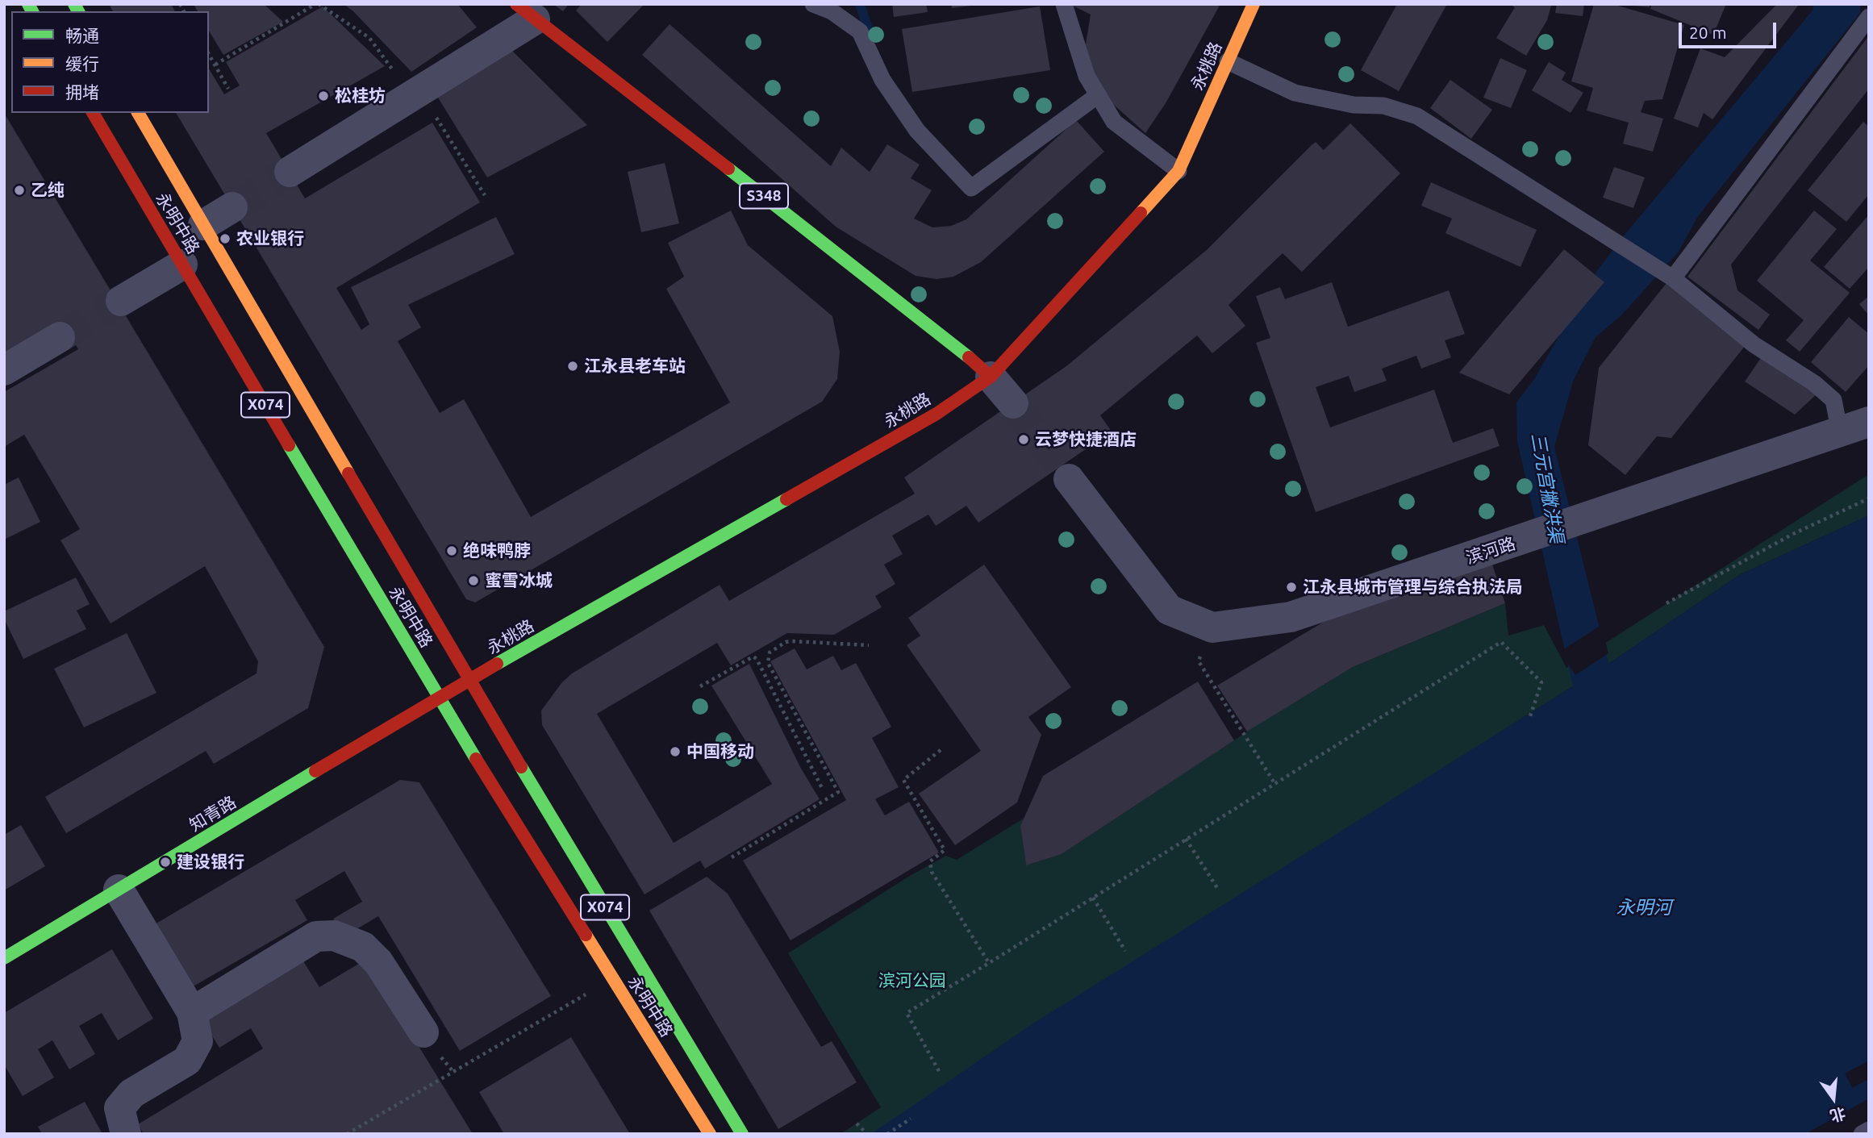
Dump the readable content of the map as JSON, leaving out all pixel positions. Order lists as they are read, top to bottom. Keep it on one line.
{"streets":{"main road":["永桃路","S348","永明中路","X074","知青路"],"street":["滨河路"]},"crossings":[["永桃路","S348"],["永桃路","永明中路"],["永桃路","知青路"],["永明中路","知青路"]],"water":["三元宫撇洪渠","永明河"],"parks":["滨河公园"],"places":["松桂坊","乙纯","农业银行","江永县老车站","云梦快捷酒店","绝味鸭脖","蜜雪冰城","江永县城市管理与综合执法局","中国移动","建设银行"],"legend":["畅通","缓行","拥堵"],"scale_bar":"20 m","north":"bottom"}
